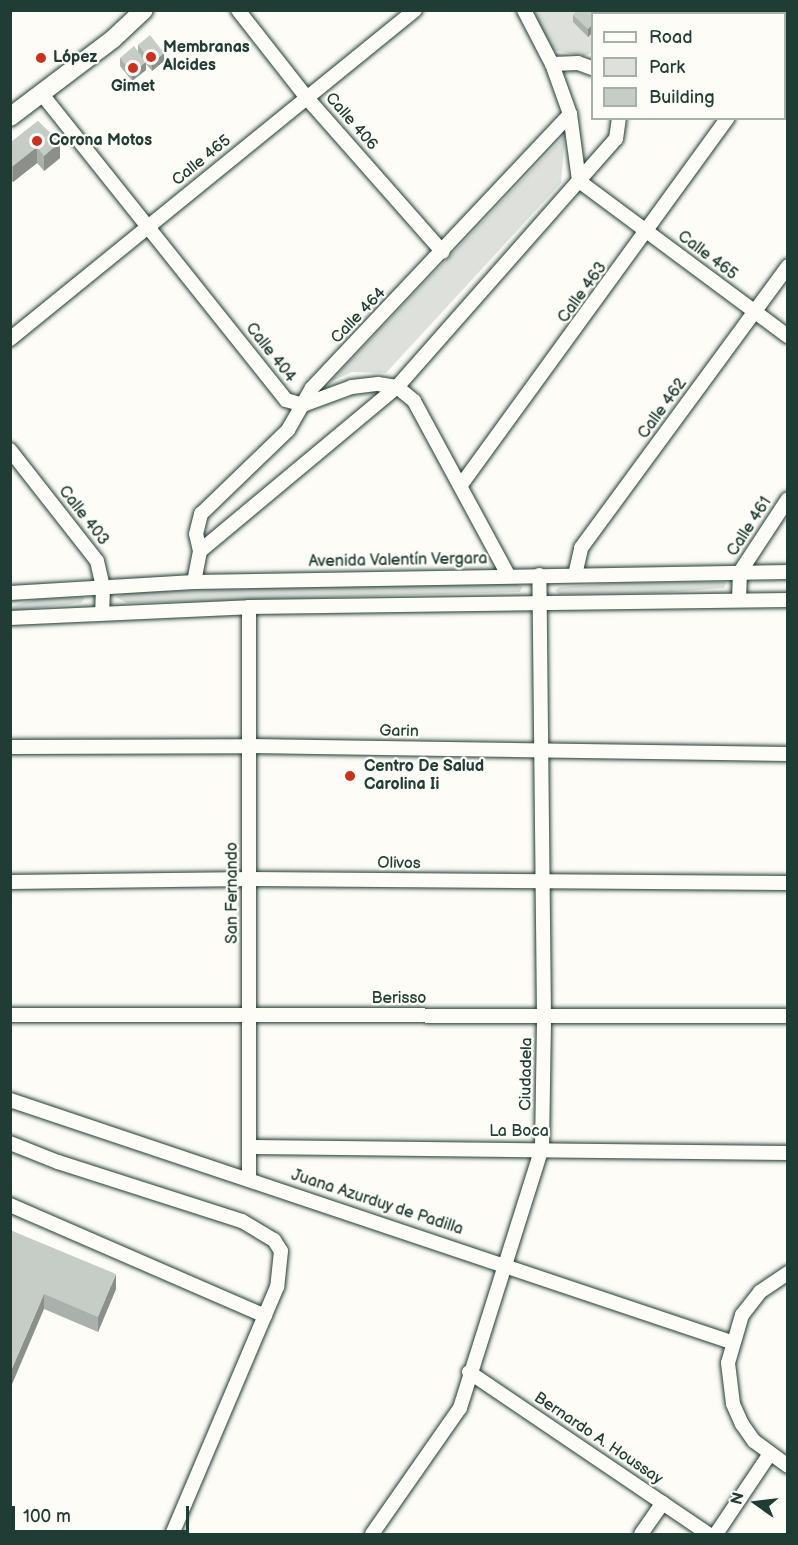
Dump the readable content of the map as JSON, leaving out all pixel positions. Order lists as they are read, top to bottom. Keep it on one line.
{"streets":{"street":["Calle 406","Calle 465","Calle 463","Calle 464","Calle 404","Calle 462","Calle 403","Calle 461","Avenida Valentín Vergara","Garin","Olivos","San Fernando","Berisso","Ciudadela","La Boca","Juana Azurduy de Padilla","Bernardo A. Houssay"]},"crossings":[["Calle 406","Calle 465"],["Calle 406","Calle 464"],["Calle 465","Calle 463"],["Calle 465","Calle 404"],["Calle 465","Calle 462"],["Calle 464","Calle 404"],["Calle 464","Avenida Valentín Vergara"],["Calle 462","Avenida Valentín Vergara"],["Calle 403","Avenida Valentín Vergara"],["Calle 461","Avenida Valentín Vergara"],["Avenida Valentín Vergara","Ciudadela"],["Garin","San Fernando"],["Garin","Ciudadela"],["Olivos","San Fernando"],["Olivos","Ciudadela"],["San Fernando","Berisso"],["San Fernando","La Boca"],["San Fernando","Juana Azurduy de Padilla"],["Berisso","Ciudadela"],["Ciudadela","La Boca"],["Ciudadela","Juana Azurduy de Padilla"],["Ciudadela","Bernardo A. Houssay"]],"places":["Membranas Alcides","López","Gimet","Corona Motos","Centro De Salud Carolina Ii"],"legend":["Road","Park","Building"],"scale_bar":"100 m","north":"left"}
